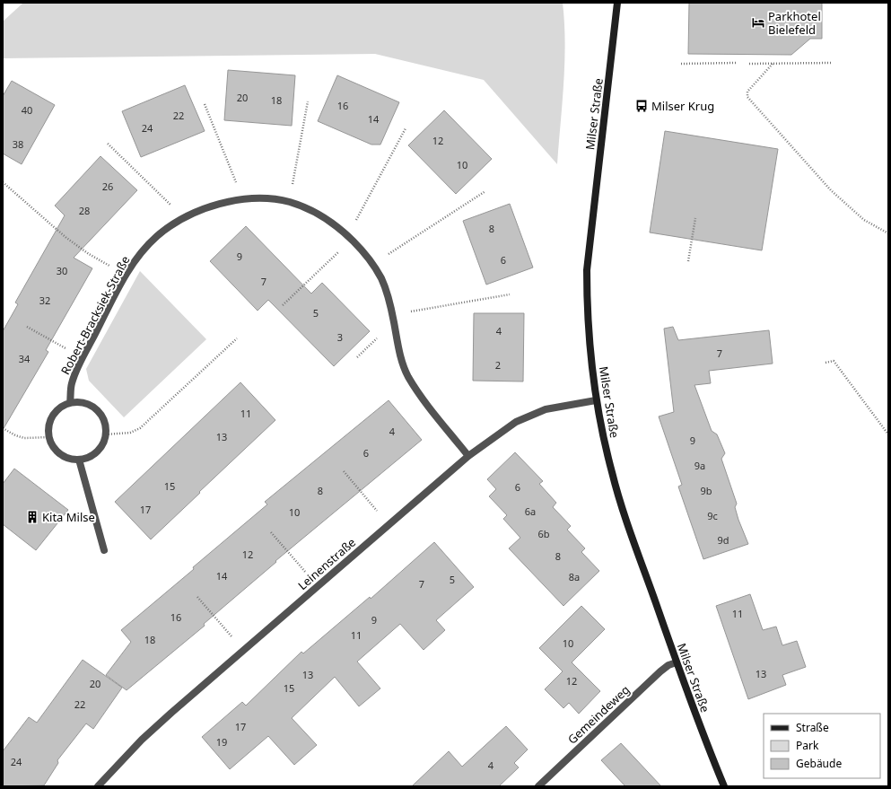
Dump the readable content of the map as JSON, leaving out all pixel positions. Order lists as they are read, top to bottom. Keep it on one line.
{"streets":{"main road":["Milser Straße"],"street":["Robert-Bracksiek-Straße","Leinenstraße","Gemeindeweg"]},"crossings":[["Milser Straße","Leinenstraße"],["Milser Straße","Gemeindeweg"],["Robert-Bracksiek-Straße","Leinenstraße"]],"places":{"hotel":["Parkhotel Bielefeld"],"bus stop":["Milser Krug"],"building":["Kita Milse"]},"house_numbers":["20","18","16","40","22","14","24","12","38","10","26","28","8","9","6","30","7","32","5","4","3","7","34","2","11","4","13","9","6","9a","15","6","8","9b","17","6a","10","9c","6b","9d","12","8","14","8a","5","7","11","16","9","11","18","10","13","13","12","20","15","22","17","19","24","4"],"legend":["Straße","Park","Gebäude"]}
